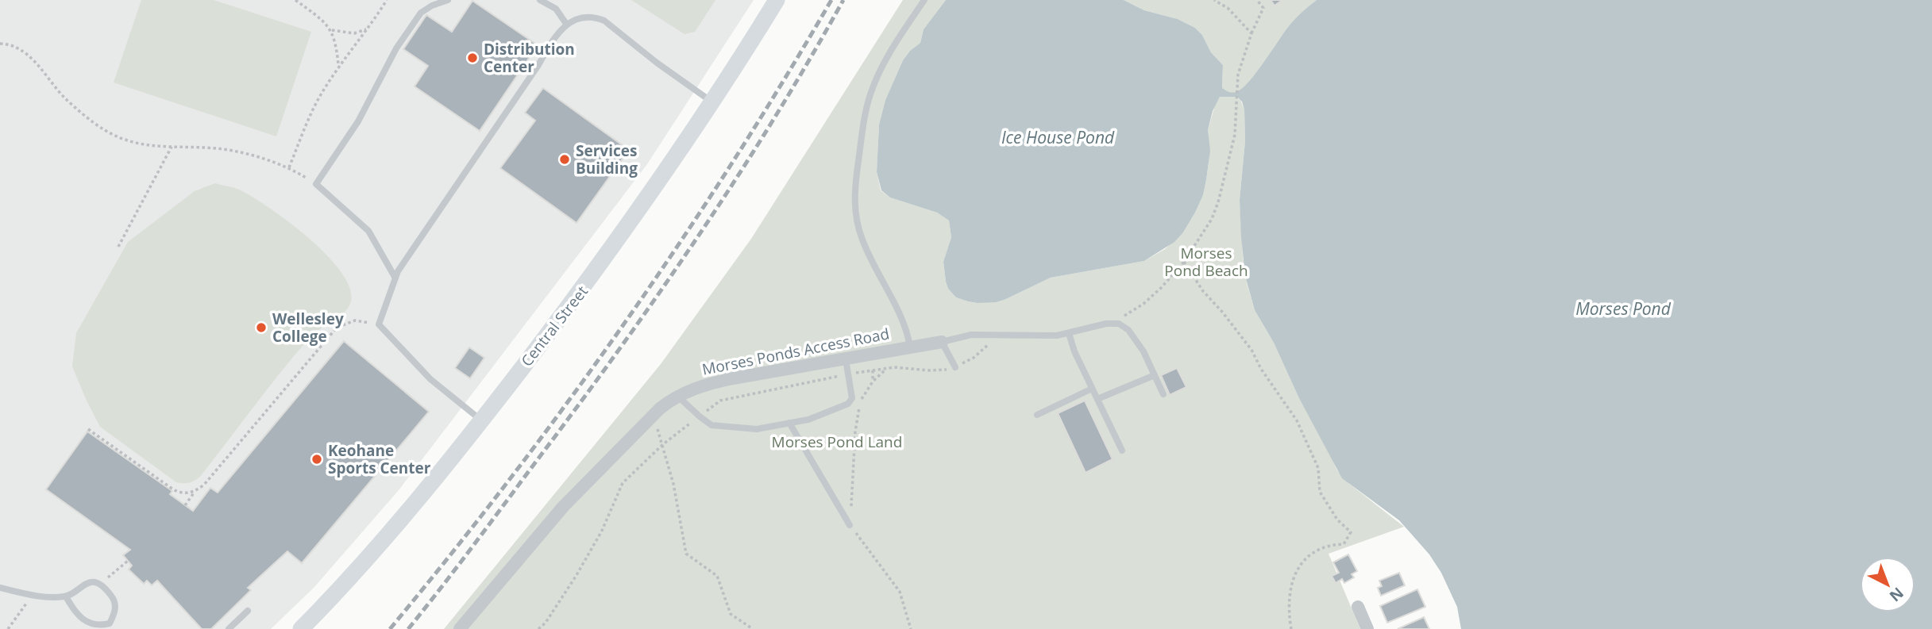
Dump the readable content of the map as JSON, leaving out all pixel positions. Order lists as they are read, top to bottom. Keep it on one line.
{"streets":{"main road":["Central Street"],"street":["Morses Ponds Access Road"]},"water":["Ice House Pond","Morses Pond"],"parks":["Morses Pond Beach","Morses Pond Land"],"places":["Distribution Center","Services Building","Wellesley College","Keohane Sports Center"],"north":"bottom right"}
